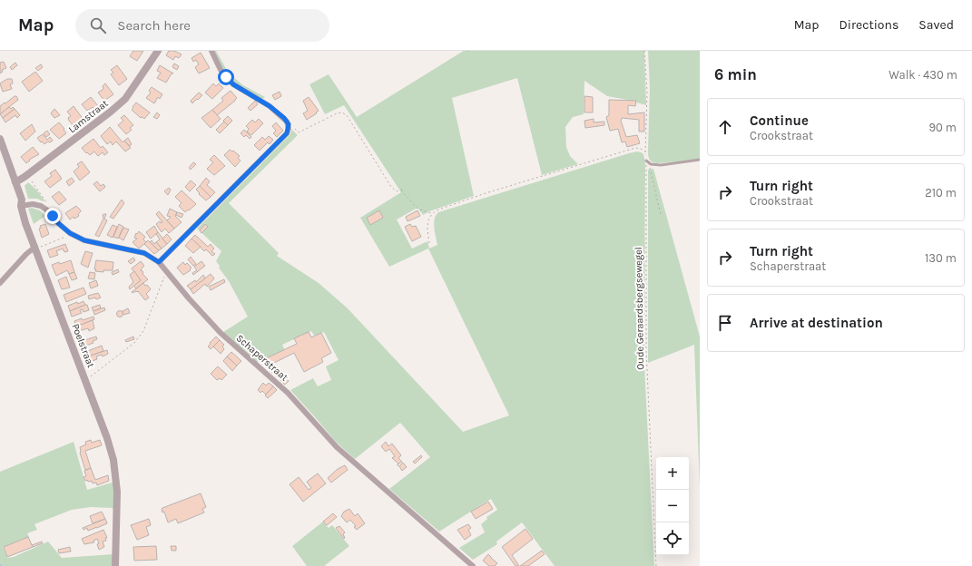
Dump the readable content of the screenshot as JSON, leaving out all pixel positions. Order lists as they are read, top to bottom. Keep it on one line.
{"streets":{"street":["Lamstraat","Poelstraat","Schaperstraat"],"path":["Oude Geraardsbergsewegel"]},"crossings":[["Lamstraat","Poelstraat"]],"page":{"header":"Map","search":"Search here","nav":["Map","Directions","Saved"],"heading":["6 min","Walk · 430 m"],"list":[["Continue","Crookstraat","90 m"],["Turn right","Crookstraat","210 m"],["Turn right","Schaperstraat","130 m"],"Arrive at destination"],"map_buttons":["+","−"]}}
